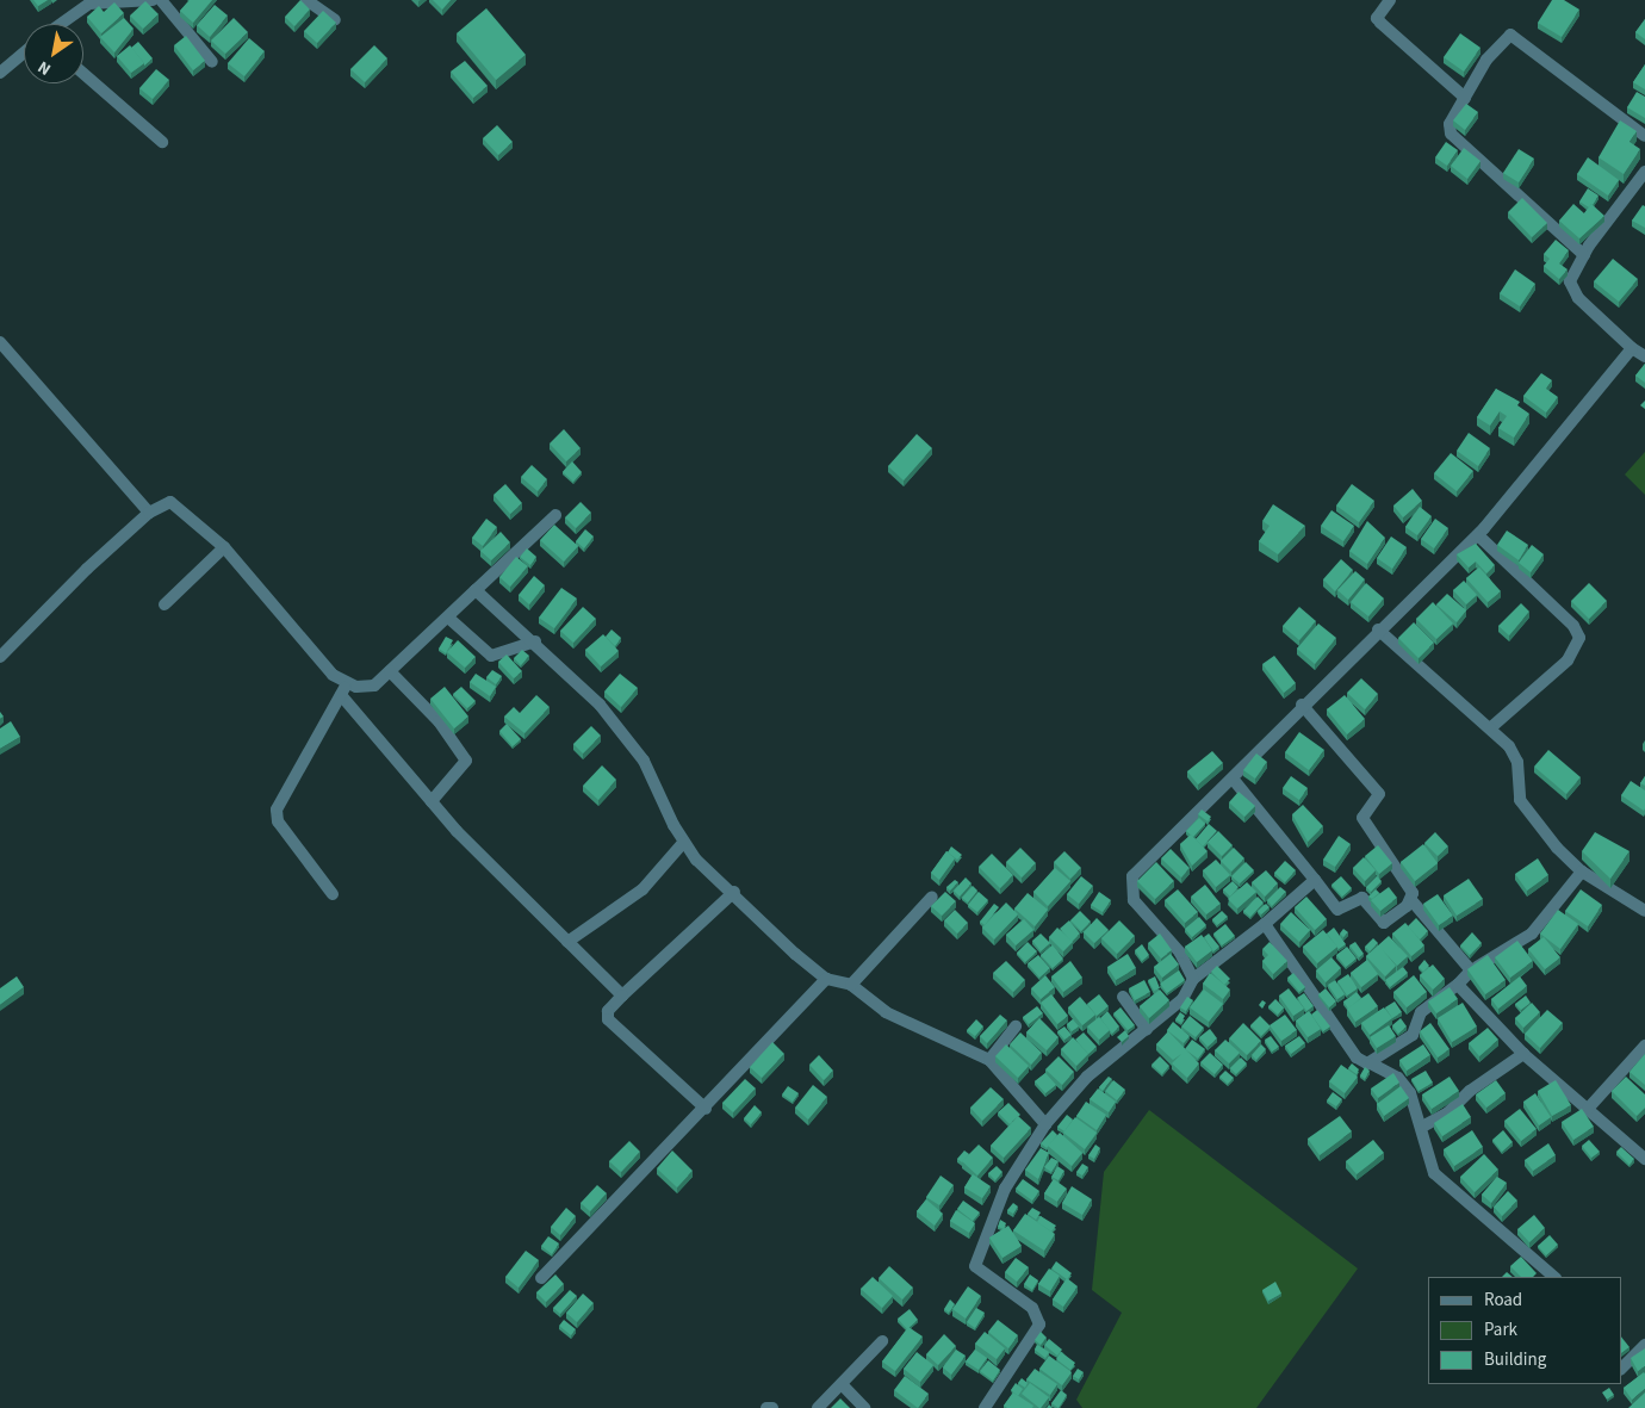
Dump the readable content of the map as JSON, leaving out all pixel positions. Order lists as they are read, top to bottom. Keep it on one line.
{"legend":["Road","Park","Building"],"north":"bottom left"}
